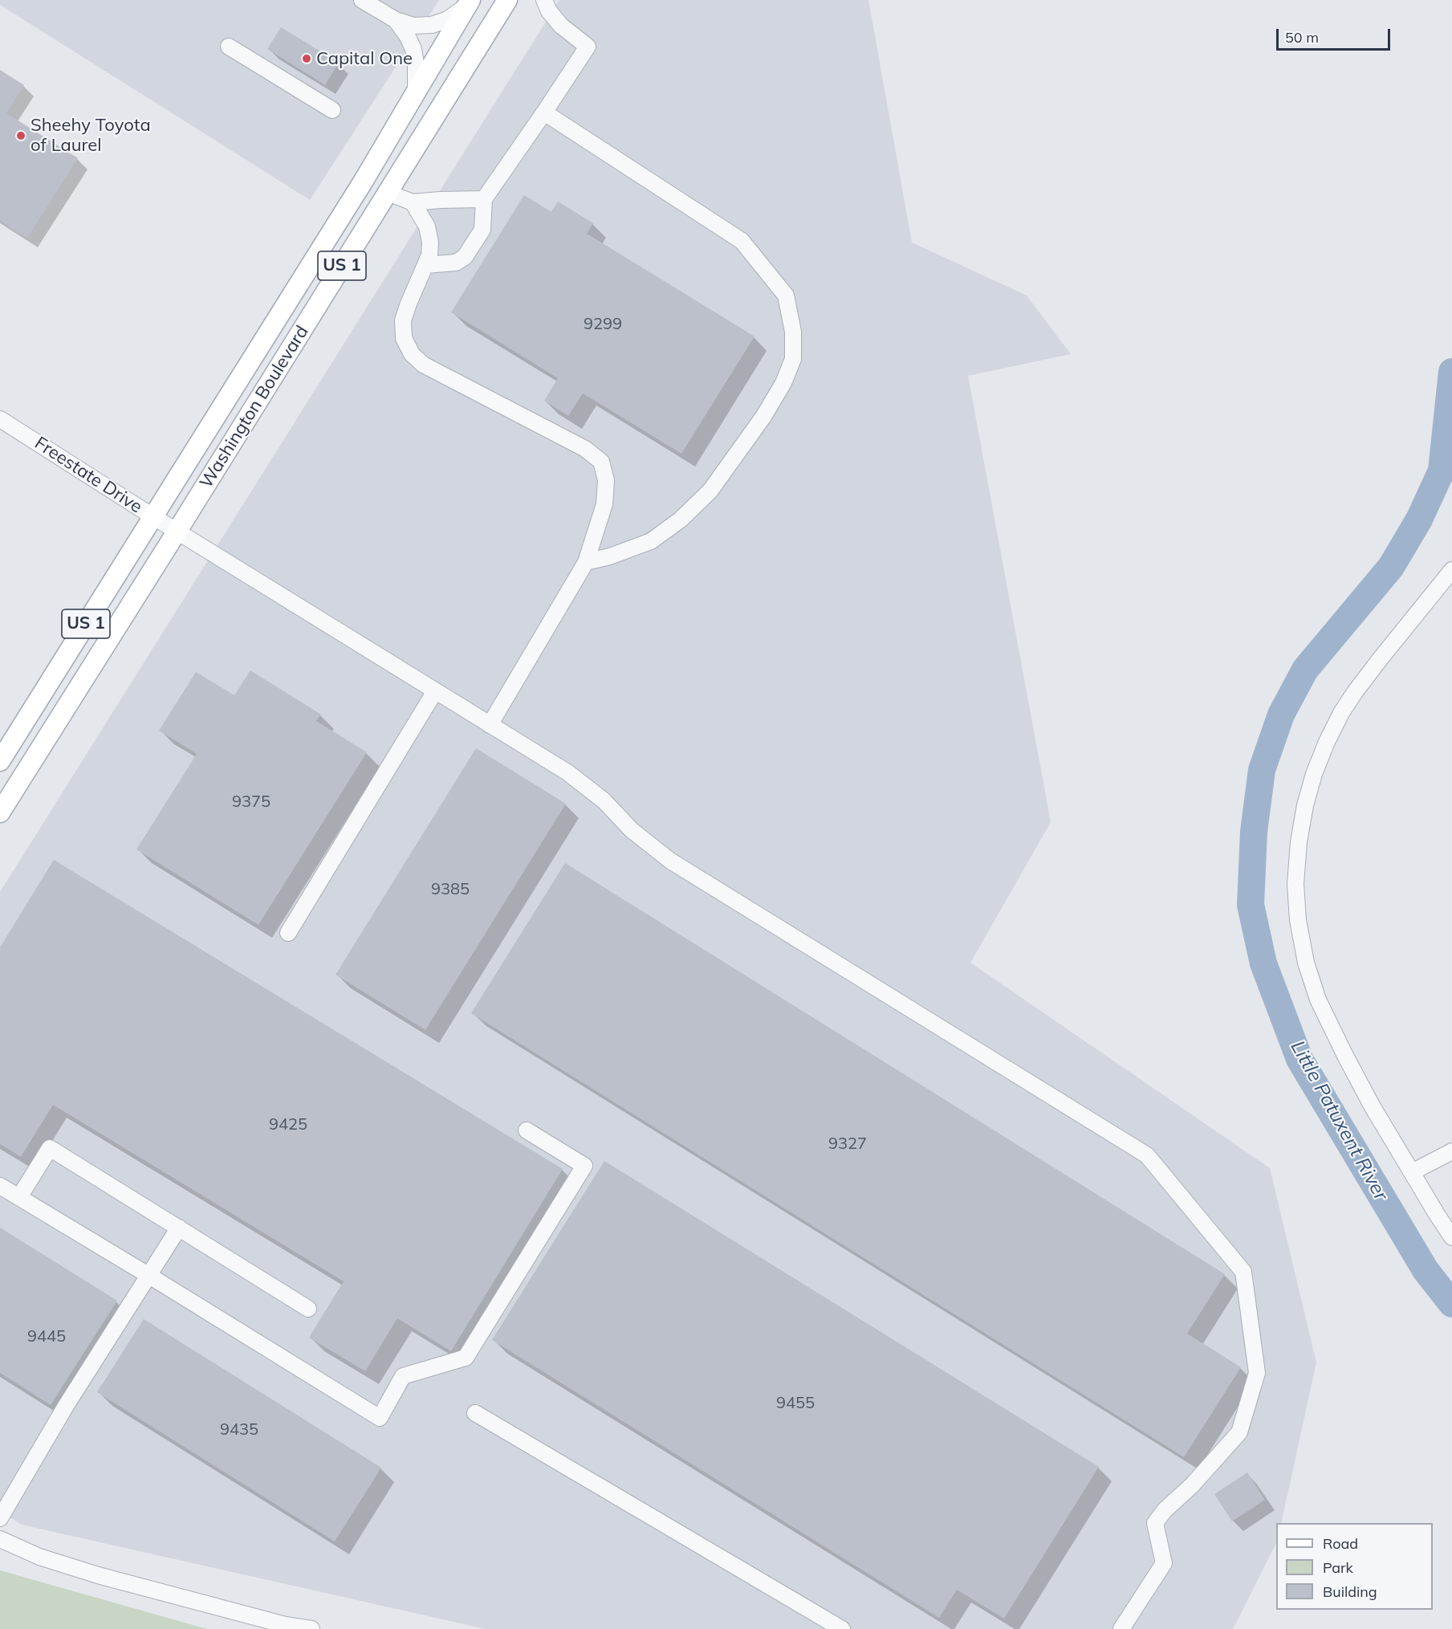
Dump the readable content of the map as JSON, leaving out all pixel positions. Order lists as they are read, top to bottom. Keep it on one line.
{"streets":{"main road":["US 1","Washington Boulevard"],"street":["Freestate Drive"]},"crossings":[["Washington Boulevard","Freestate Drive"]],"water":["Little Patuxent River"],"places":["Capital One","Sheehy Toyota of Laurel"],"house_numbers":["9299","9375","9385","9425","9327","9445","9455","9435"],"legend":["Road","Park","Building"],"scale_bar":"50 m"}
